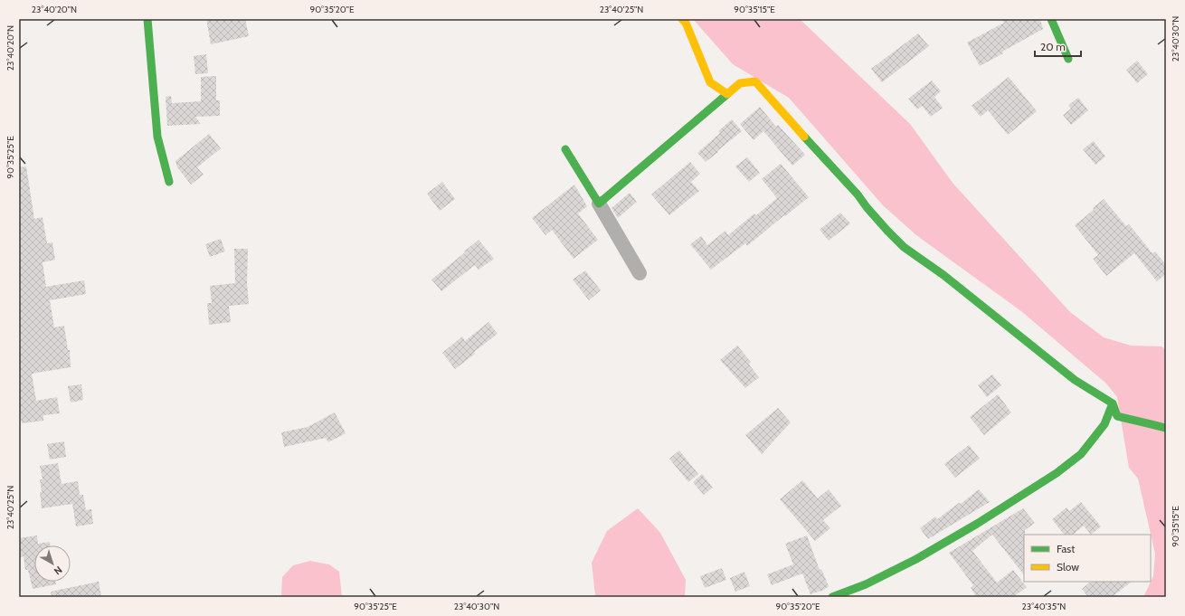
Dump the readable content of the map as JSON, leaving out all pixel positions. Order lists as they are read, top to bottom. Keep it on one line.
{"legend":["Fast","Slow"],"scale_bar":"20 m","north":"bottom right","coordinates":["23°40'20\"N","90°35'20\"E","23°40'25\"N","90°35'15\"E","23°40'30\"N","90°35'25\"E","23°40'35\"N"]}
